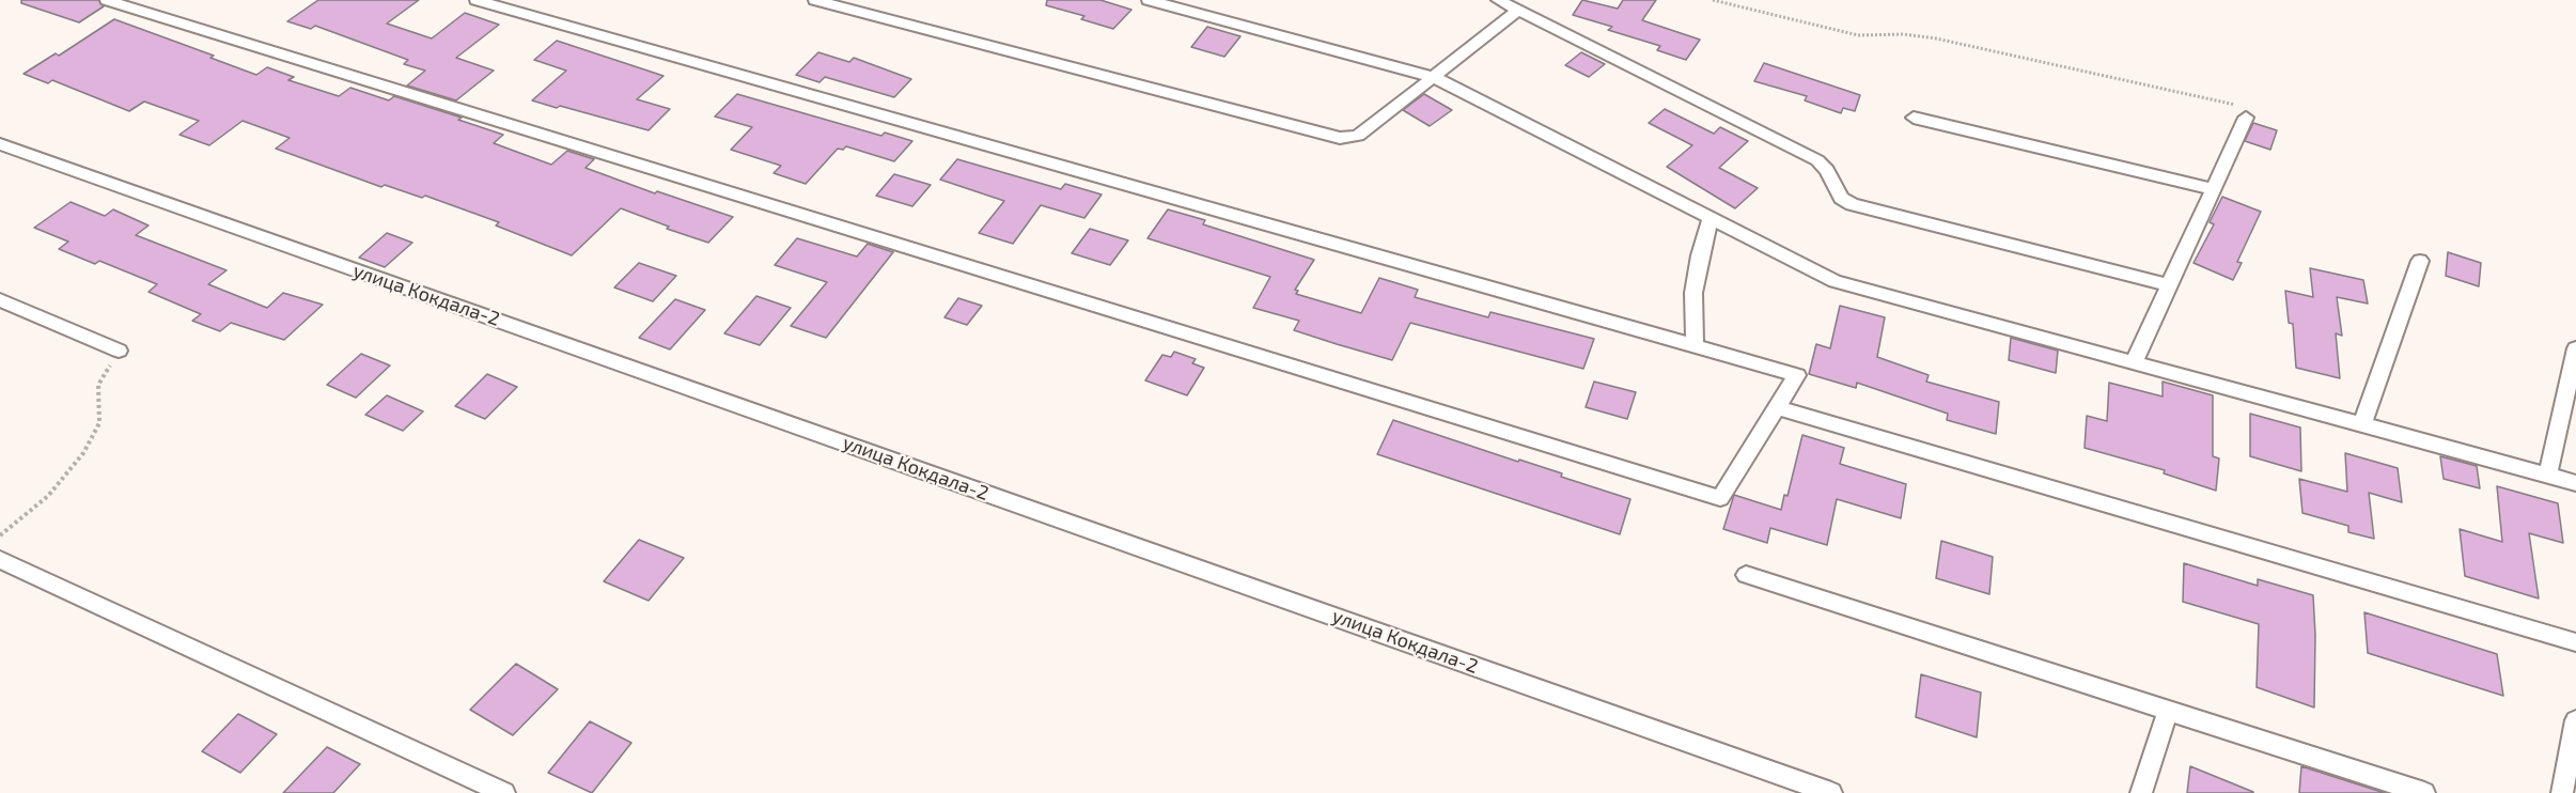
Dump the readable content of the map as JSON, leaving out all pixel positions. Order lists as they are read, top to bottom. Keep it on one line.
{"streets":{"street":["улица Кокдала-2"]}}
